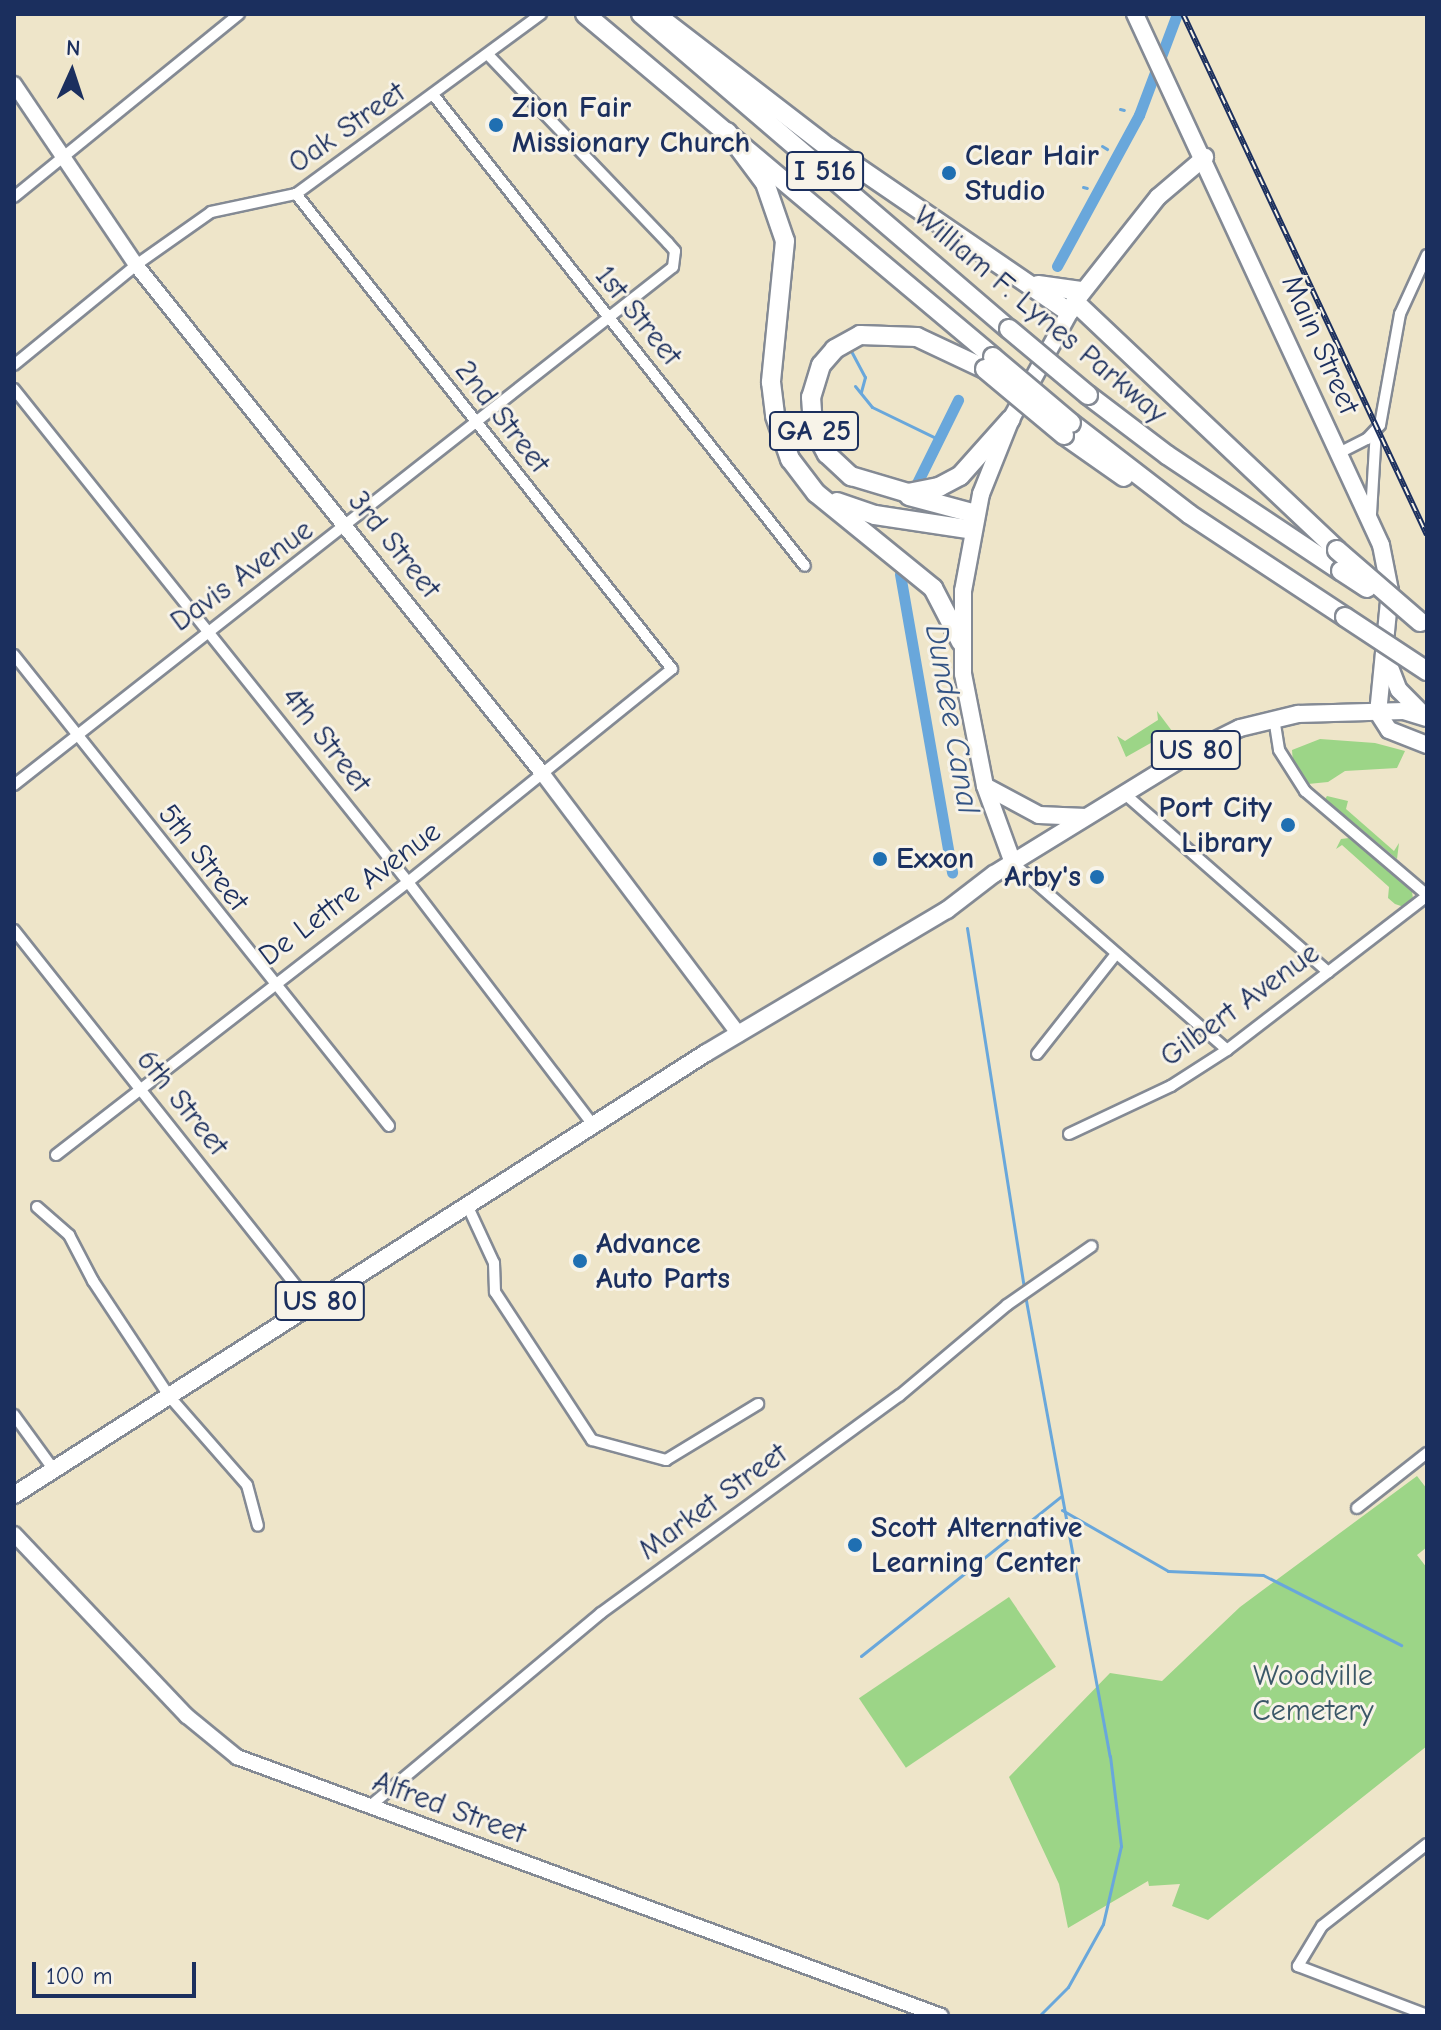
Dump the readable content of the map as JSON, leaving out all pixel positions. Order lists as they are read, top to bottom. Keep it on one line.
{"streets":{"highway":["I 516","William F. Lynes Parkway","GA 25"],"main road":["Main Street","US 80"],"street":["Oak Street","1st Street","2nd Street","3rd Street","Davis Avenue","4th Street","5th Street","De Lettre Avenue","Gilbert Avenue","6th Street","Market Street","Alfred Street"]},"crossings":[["Oak Street","1st Street"],["Oak Street","2nd Street"],["Oak Street","3rd Street"],["Oak Street","Davis Avenue"],["William F. Lynes Parkway","GA 25"],["1st Street","Davis Avenue"],["Main Street","GA 25"],["Main Street","US 80"],["2nd Street","Davis Avenue"],["2nd Street","De Lettre Avenue"],["3rd Street","Davis Avenue"],["3rd Street","US 80"],["3rd Street","De Lettre Avenue"],["Davis Avenue","4th Street"],["Davis Avenue","5th Street"],["4th Street","US 80"],["4th Street","De Lettre Avenue"],["US 80","6th Street"],["5th Street","De Lettre Avenue"],["De Lettre Avenue","6th Street"],["Market Street","Alfred Street"]],"water":["Dundee Canal"],"parks":["Woodville Cemetery"],"places":["Zion Fair Missionary Church","Clear Hair Studio","Port City Library","Exxon","Arby's","Advance Auto Parts","Scott Alternative Learning Center"],"scale_bar":"100 m","north":"top"}
